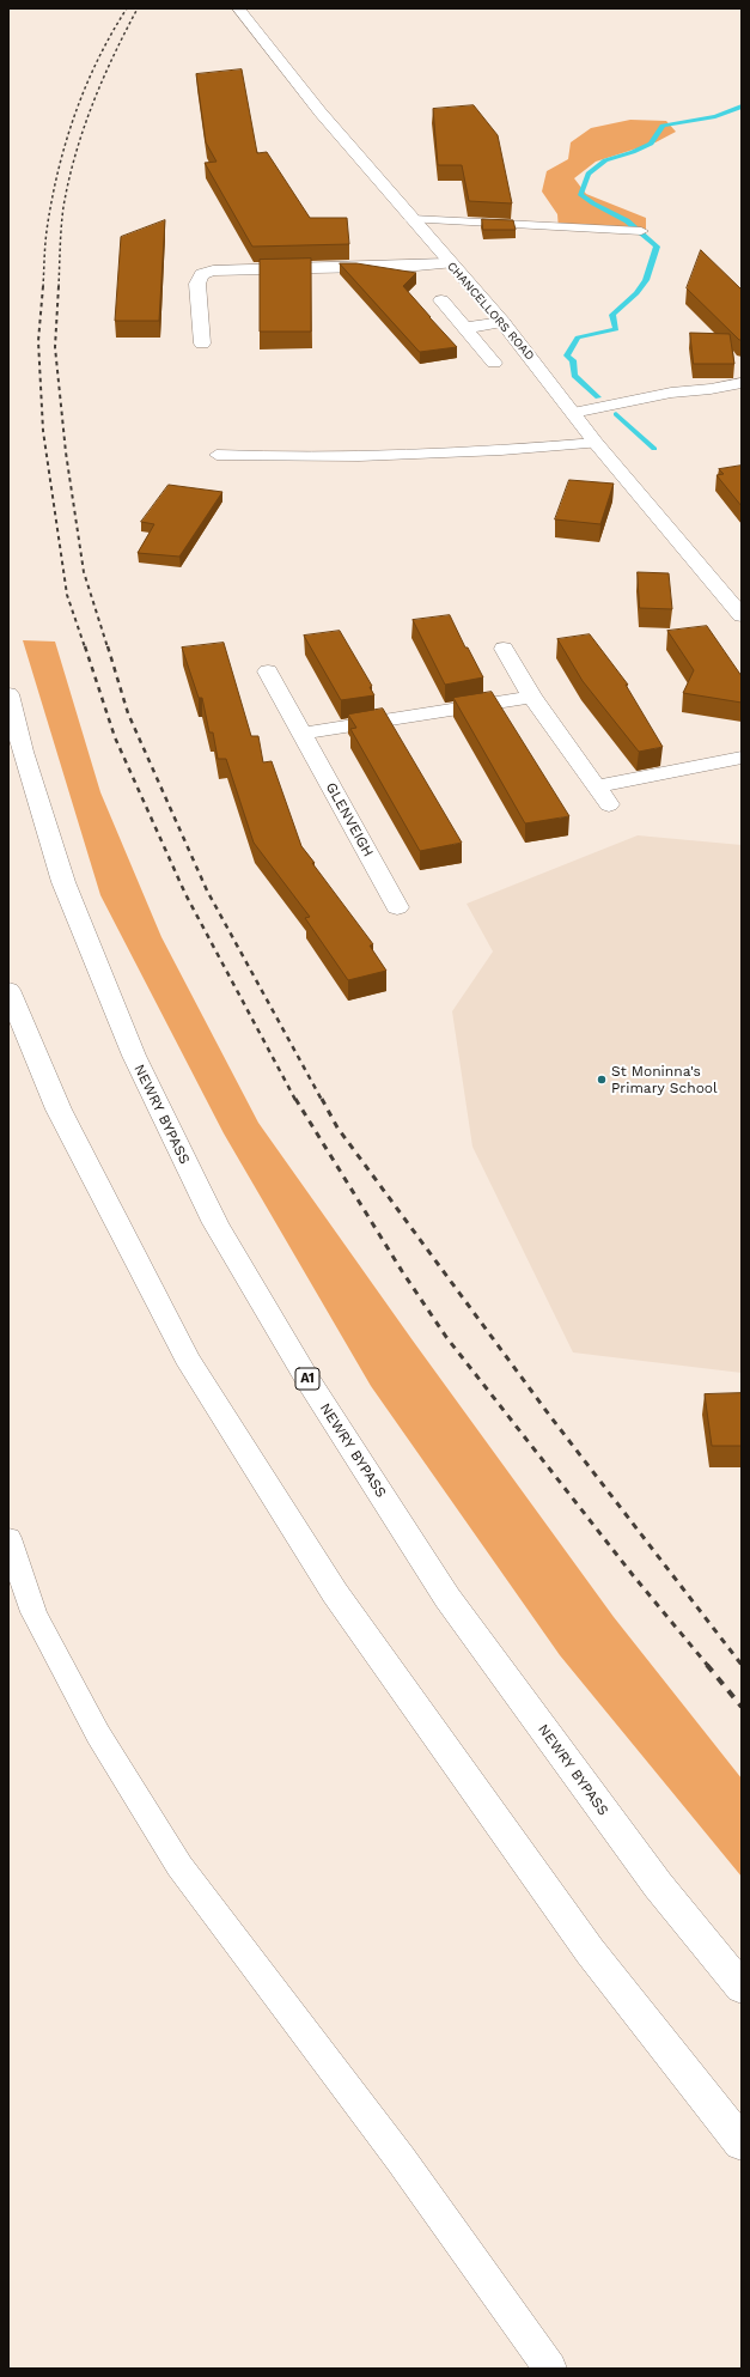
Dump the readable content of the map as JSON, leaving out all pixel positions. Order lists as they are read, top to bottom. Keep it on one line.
{"streets":{"main road":["CHANCELLORS ROAD","GLENVEIGH","NEWRY BYPASS","A1"]},"places":["St Moninna's Primary School"]}
